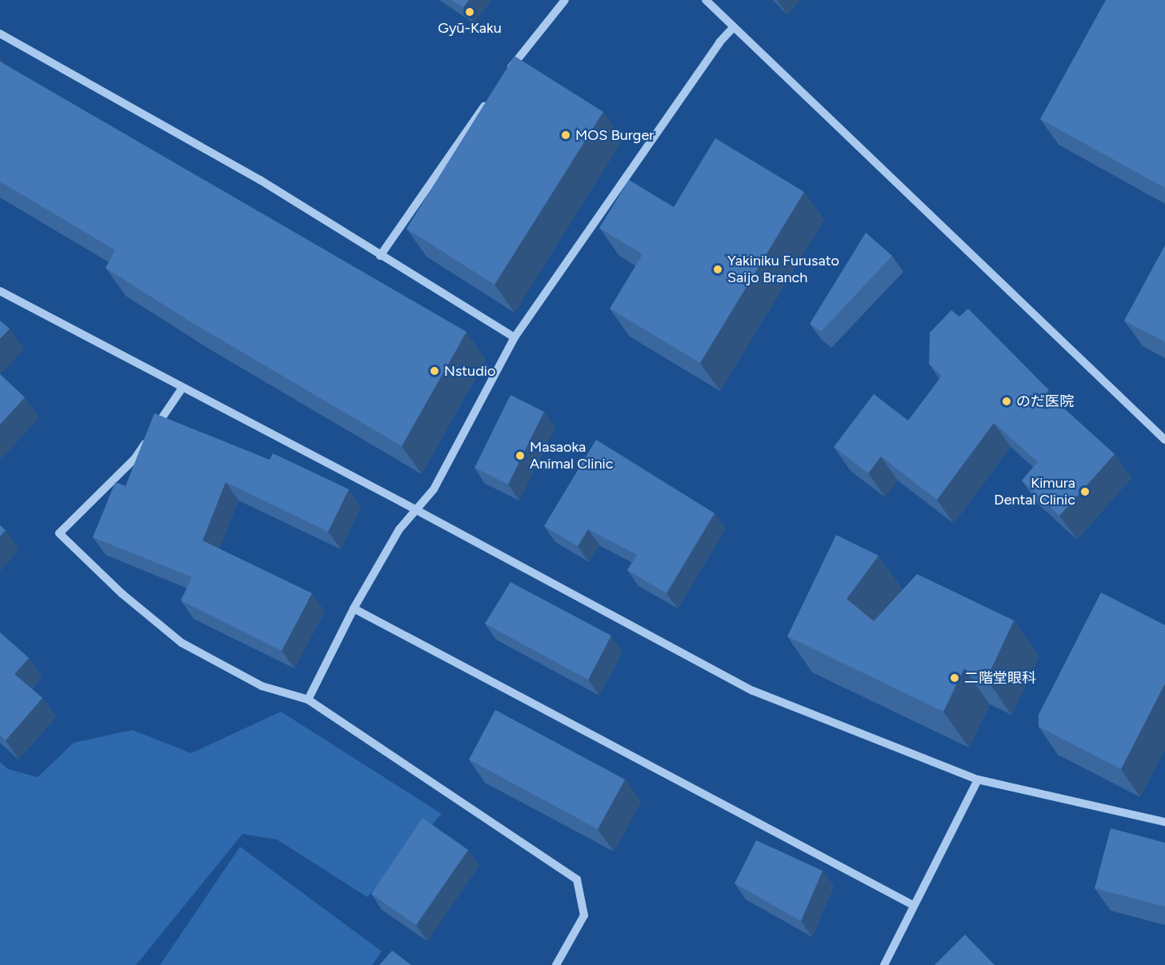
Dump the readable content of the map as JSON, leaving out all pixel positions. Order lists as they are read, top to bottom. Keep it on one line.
{"places":["Gyū-Kaku","MOS Burger","Yakiniku Furusato Saijo Branch","Nstudio","のだ医院","Masaoka Animal Clinic","Kimura Dental Clinic","二階堂眼科"]}
